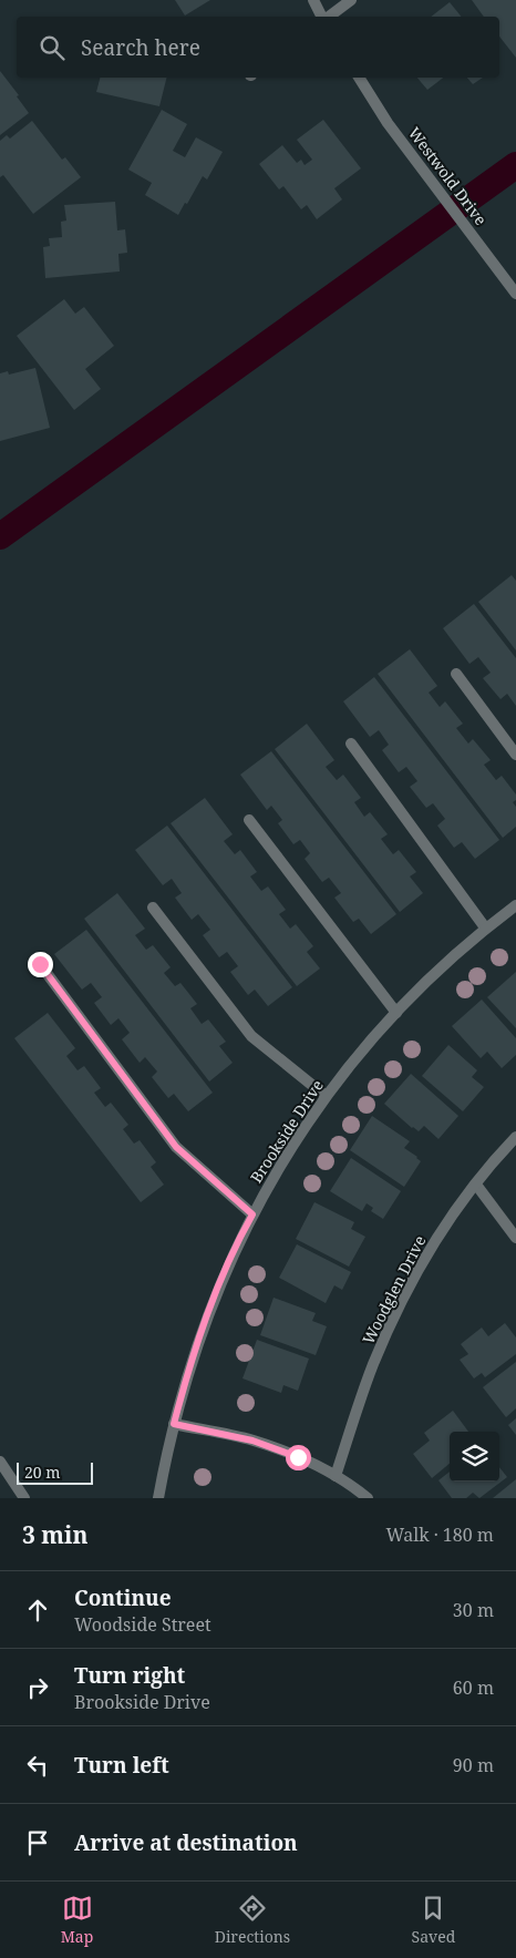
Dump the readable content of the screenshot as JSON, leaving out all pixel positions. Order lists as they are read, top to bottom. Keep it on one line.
{"streets":{"street":["Westwold Drive","Brookside Drive","Woodglen Drive"]},"scale_bar":"20 m","page":{"search":"Search here","scale":"20 m","heading":["3 min","Walk · 180 m"],"list":[["Continue","Woodside Street","30 m"],["Turn right","Brookside Drive","60 m"],["Turn left","90 m"],"Arrive at destination"],"nav":["Map","Directions","Saved"]}}
